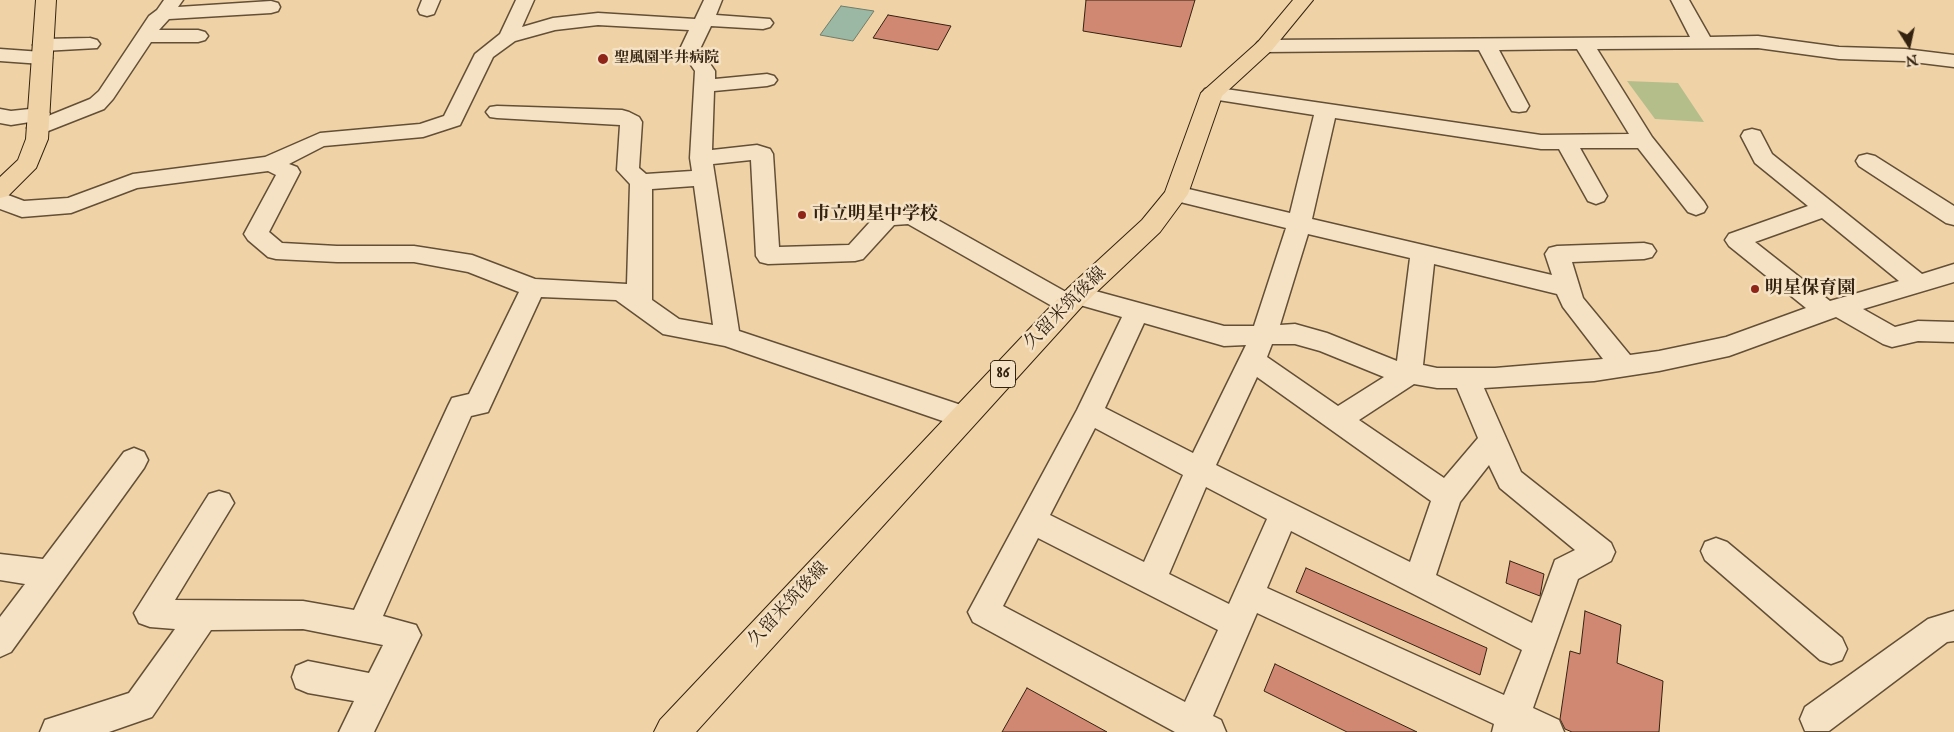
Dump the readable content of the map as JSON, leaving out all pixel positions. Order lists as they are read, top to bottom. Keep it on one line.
{"streets":{"main road":["久留米筑後線","86"]},"places":["聖風園半井病院","市立明星中学校","明星保育園"],"north":"bottom"}
